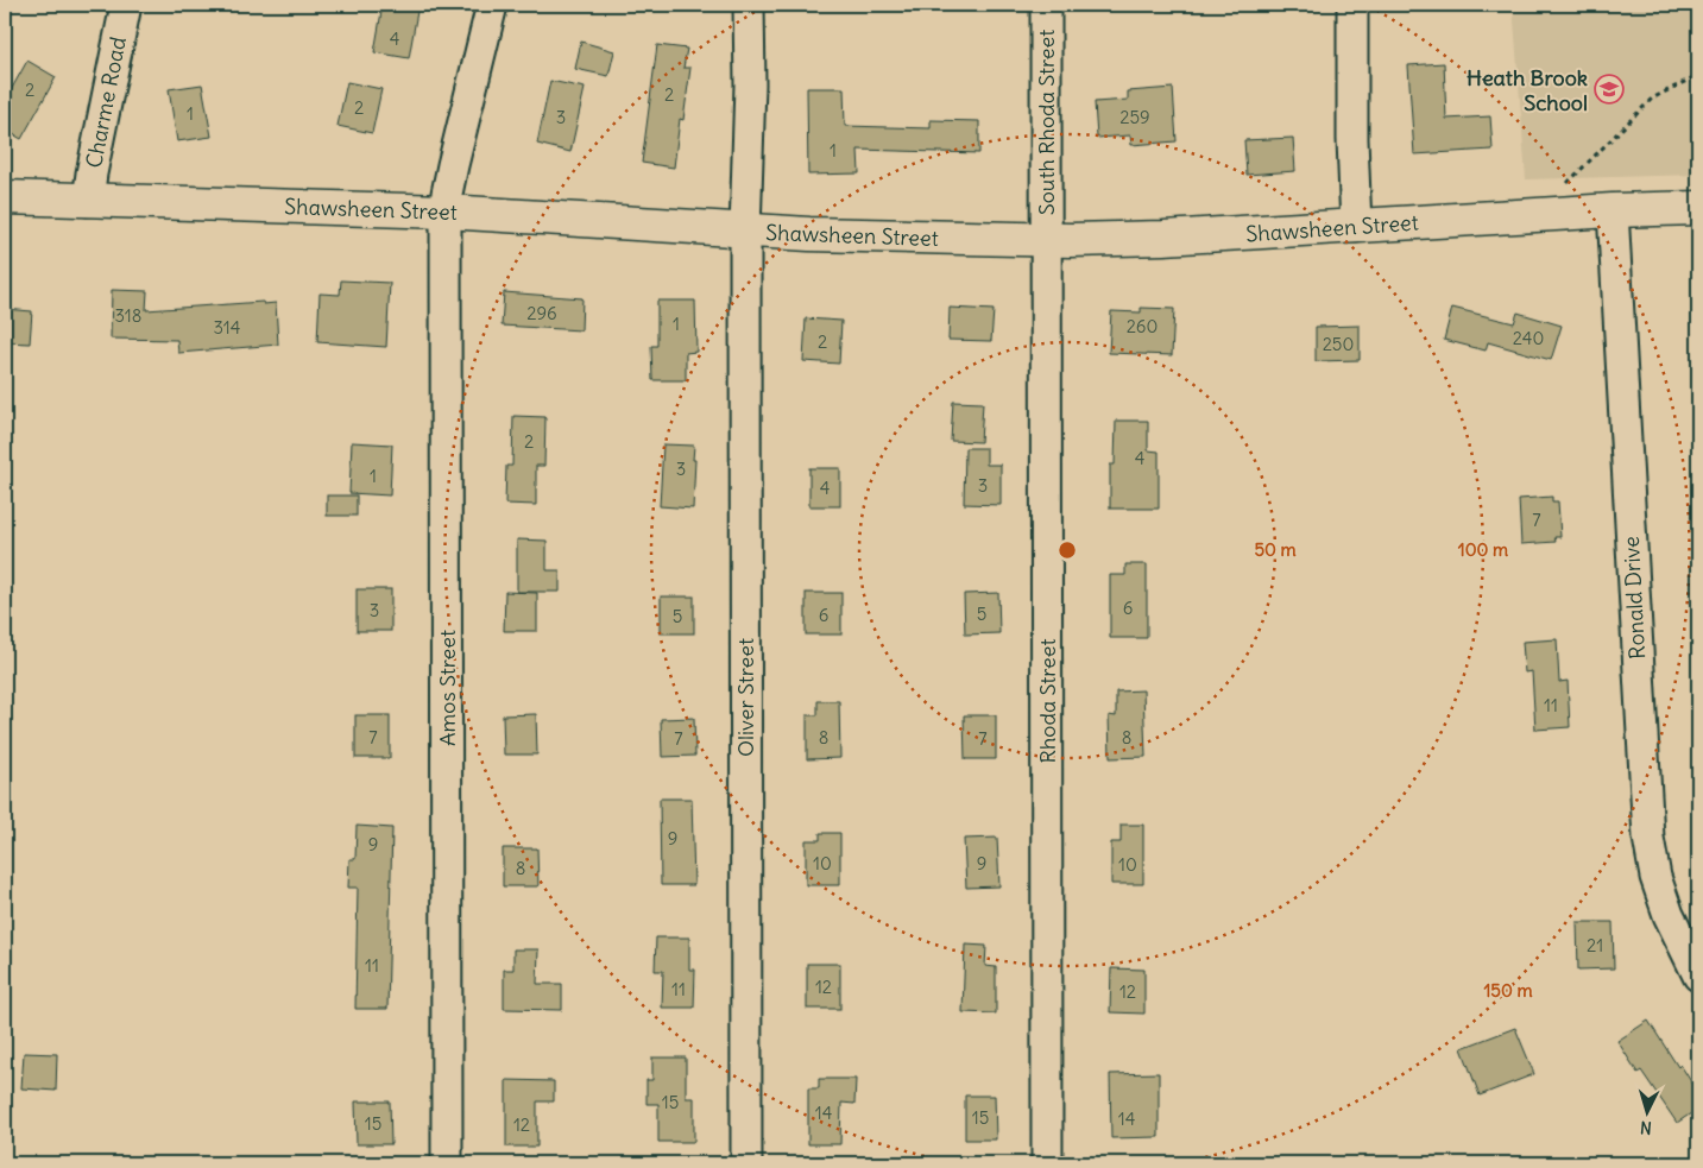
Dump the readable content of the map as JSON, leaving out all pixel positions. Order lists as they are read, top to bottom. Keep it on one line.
{"streets":{"main road":["Shawsheen Street"],"street":["Charme Road","South Rhoda Street","Ronald Drive","Amos Street","Oliver Street","Rhoda Street"]},"crossings":[["Charme Road","Shawsheen Street"],["South Rhoda Street","Shawsheen Street"],["South Rhoda Street","Rhoda Street"],["Shawsheen Street","Ronald Drive"],["Shawsheen Street","Amos Street"],["Shawsheen Street","Oliver Street"],["Shawsheen Street","Rhoda Street"]],"places":{"school or university":["Heath Brook School"]},"house_numbers":["4","2","2","2","1","3","259","1","296","318","1","260","314","240","2","250","2","4","3","1","3","4","7","6","3","5","6","5","11","7","8","8","7","7","9","9","10","9","10","8","21","11","12","11","12","15","14","15","14","15","12"],"north":"bottom","rings":["50 m","100 m","150 m"]}
